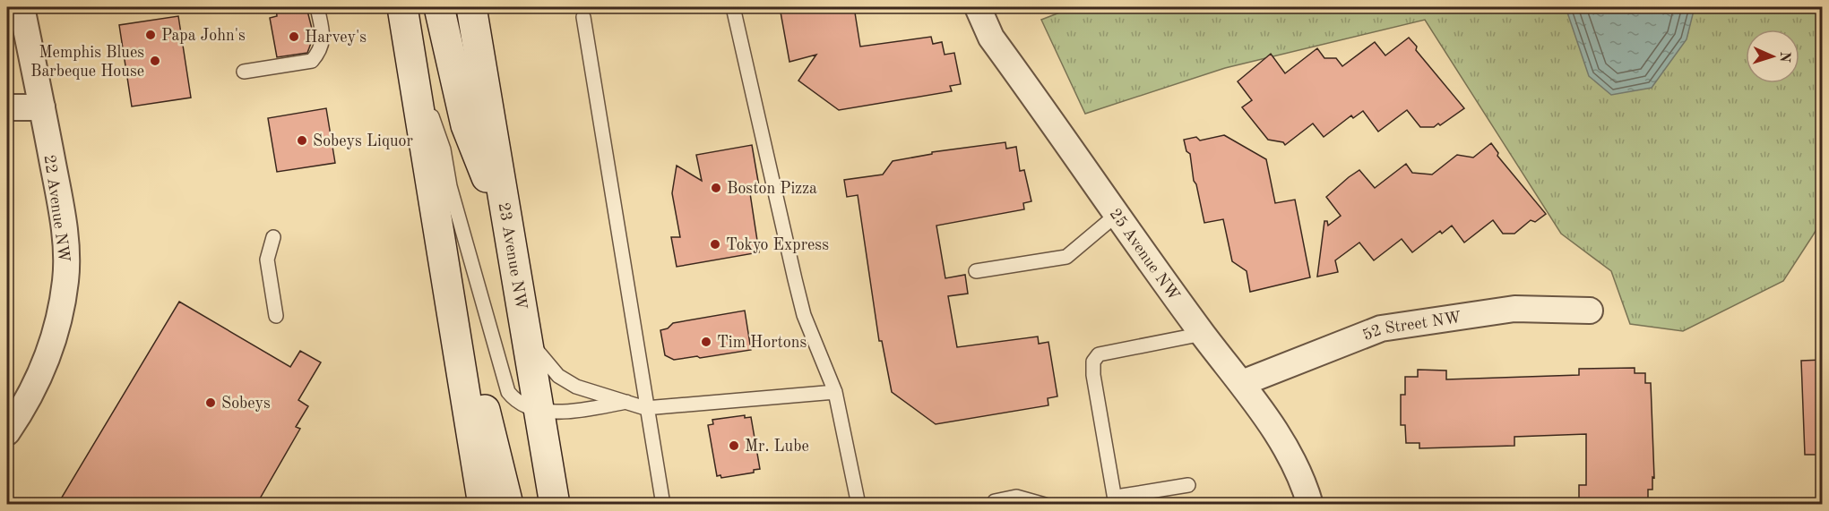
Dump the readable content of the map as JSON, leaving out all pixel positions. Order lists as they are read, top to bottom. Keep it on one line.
{"streets":{"main road":["23 Avenue NW"],"street":["22 Avenue NW","25 Avenue NW","52 Street NW"]},"crossings":[["25 Avenue NW","52 Street NW"]],"places":["Papa John's","Harvey's","Memphis Blues Barbeque House","Sobeys Liquor","Boston Pizza","Tokyo Express","Tim Hortons","Sobeys","Mr. Lube"],"north":"right"}
